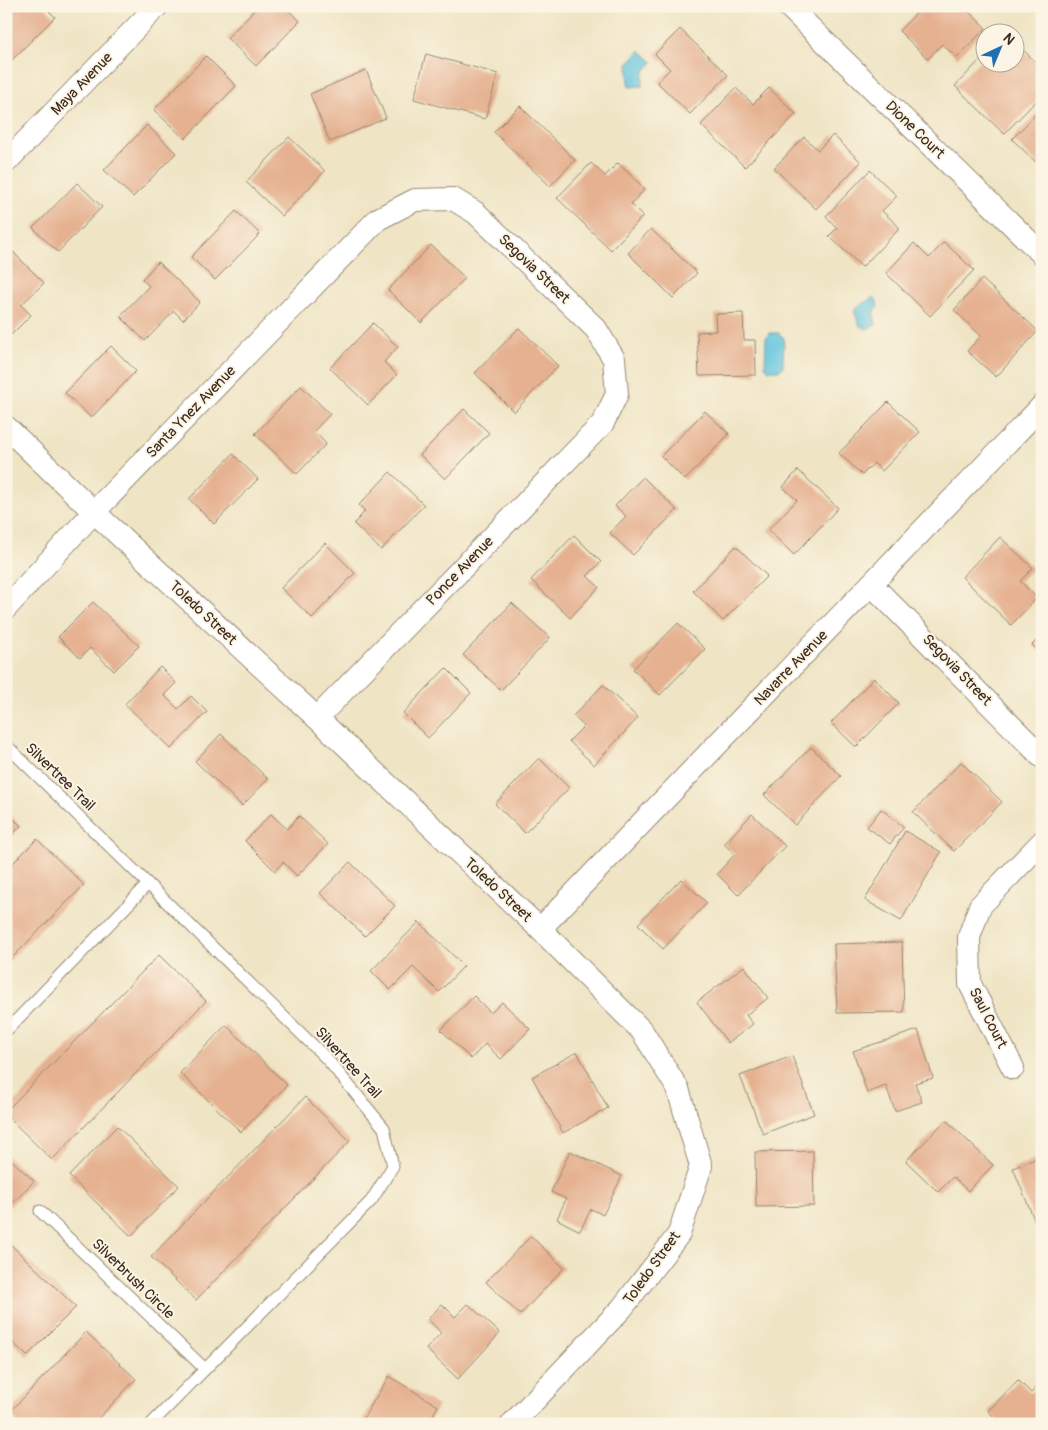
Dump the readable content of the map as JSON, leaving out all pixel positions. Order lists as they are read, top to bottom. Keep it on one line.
{"streets":{"street":["Maya Avenue","Dione Court","Segovia Street","Santa Ynez Avenue","Ponce Avenue","Toledo Street","Navarre Avenue","Saul Court"],"lane":["Silvertree Trail","Silverbrush Circle"]},"crossings":[["Segovia Street","Santa Ynez Avenue"],["Segovia Street","Ponce Avenue"],["Segovia Street","Navarre Avenue"],["Santa Ynez Avenue","Toledo Street"],["Ponce Avenue","Toledo Street"],["Toledo Street","Navarre Avenue"],["Silvertree Trail","Silverbrush Circle"]],"north":"top right"}
